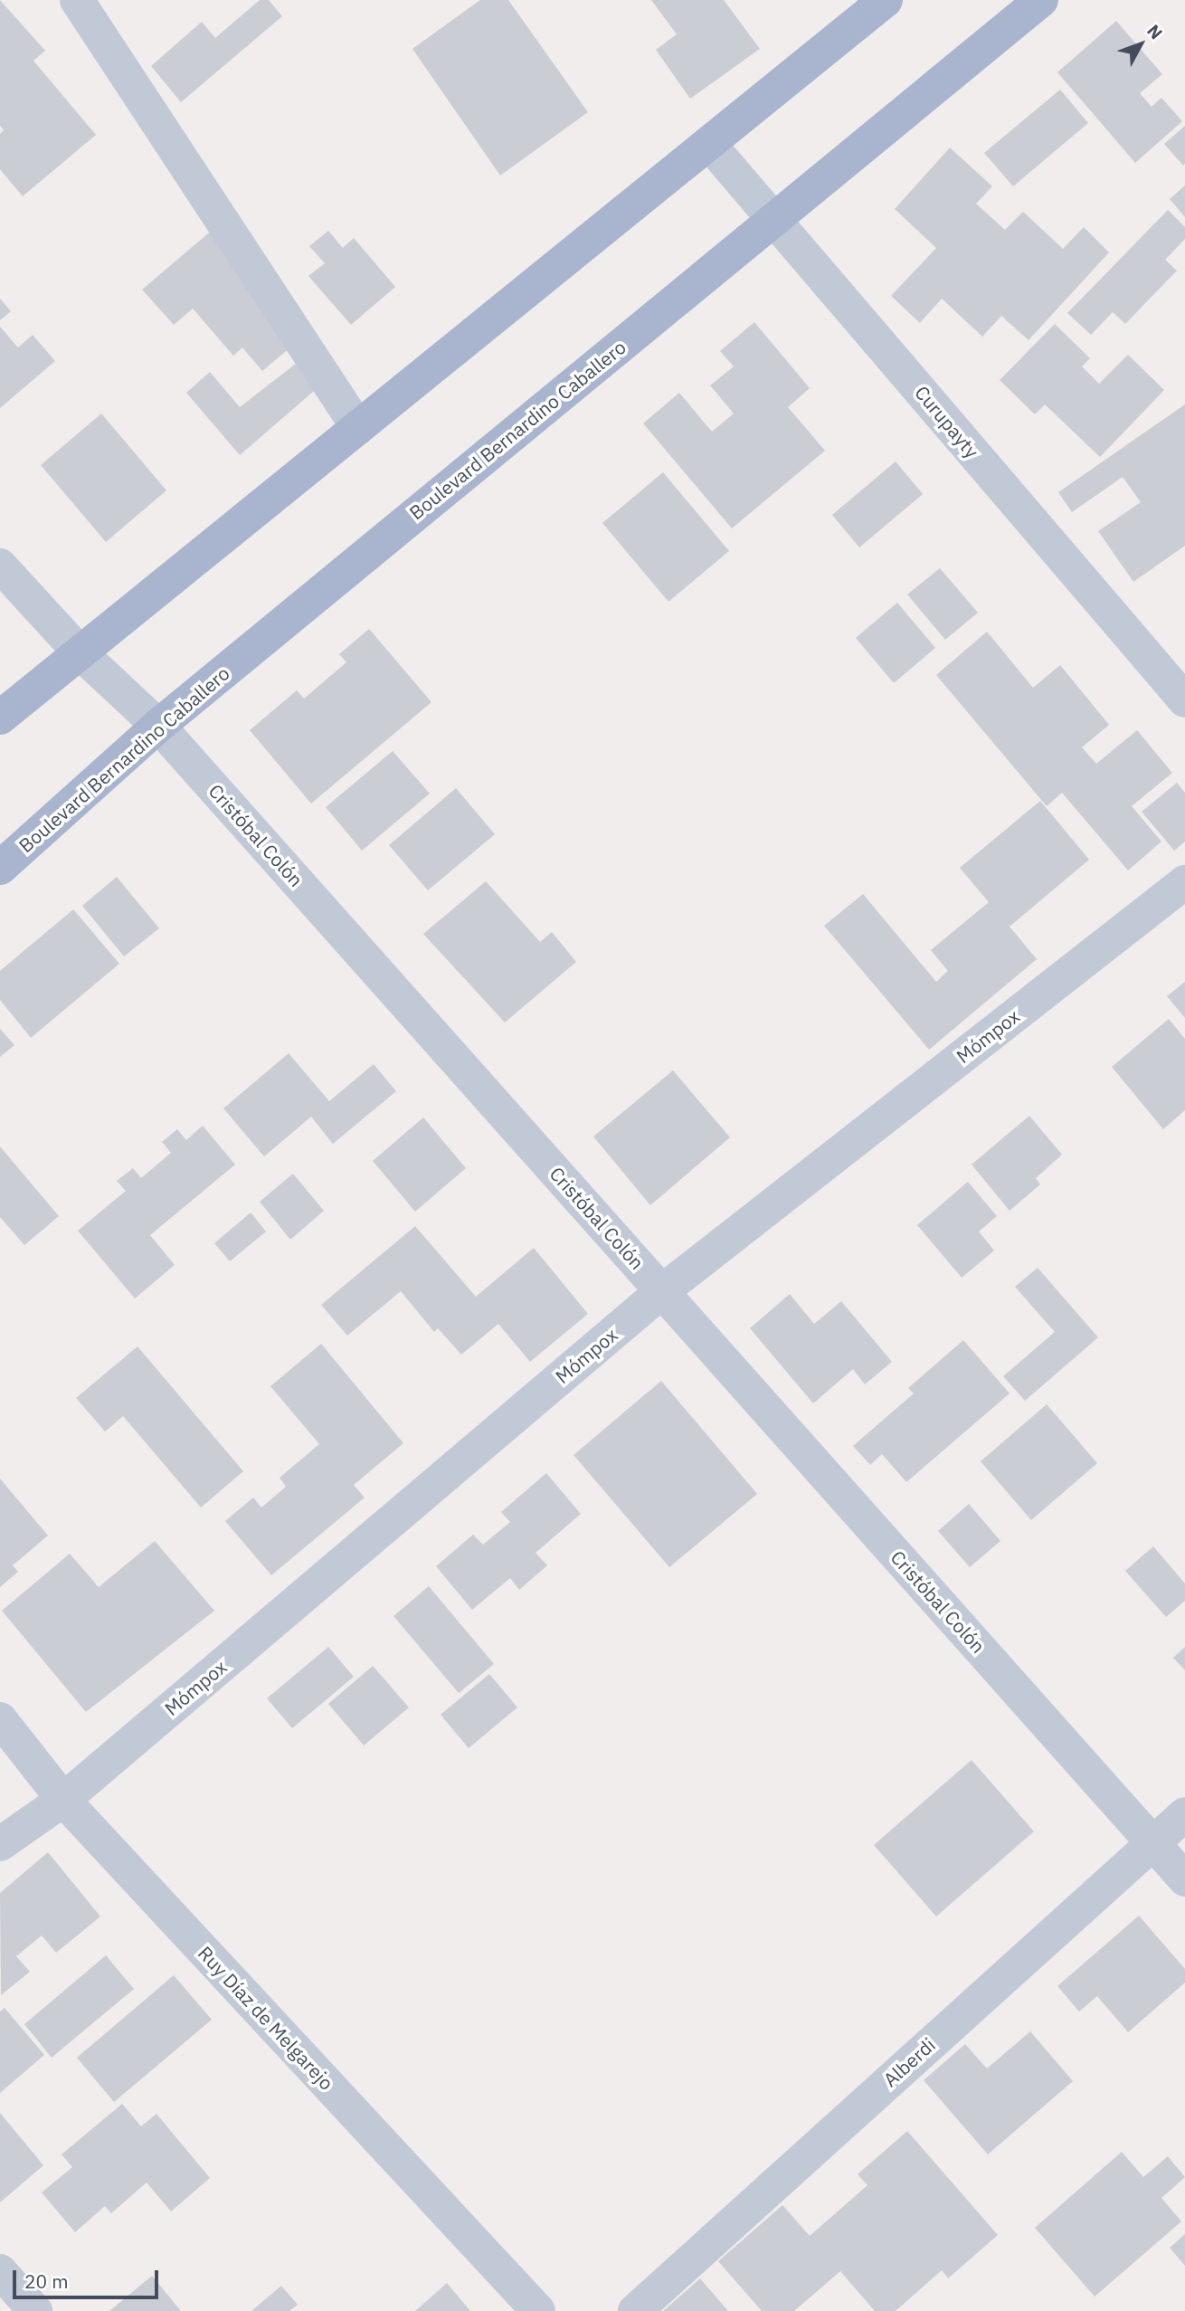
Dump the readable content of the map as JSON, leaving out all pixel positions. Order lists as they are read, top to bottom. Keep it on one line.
{"streets":{"main road":["Boulevard Bernardino Caballero"],"street":["Curupayty","Cristóbal Colón","Mómpox","Ruy Díaz de Melgarejo","Alberdi"]},"crossings":[["Curupayty","Boulevard Bernardino Caballero"],["Boulevard Bernardino Caballero","Cristóbal Colón"],["Cristóbal Colón","Mómpox"],["Cristóbal Colón","Alberdi"],["Mómpox","Ruy Díaz de Melgarejo"]],"scale_bar":"20 m","north":"top right"}
